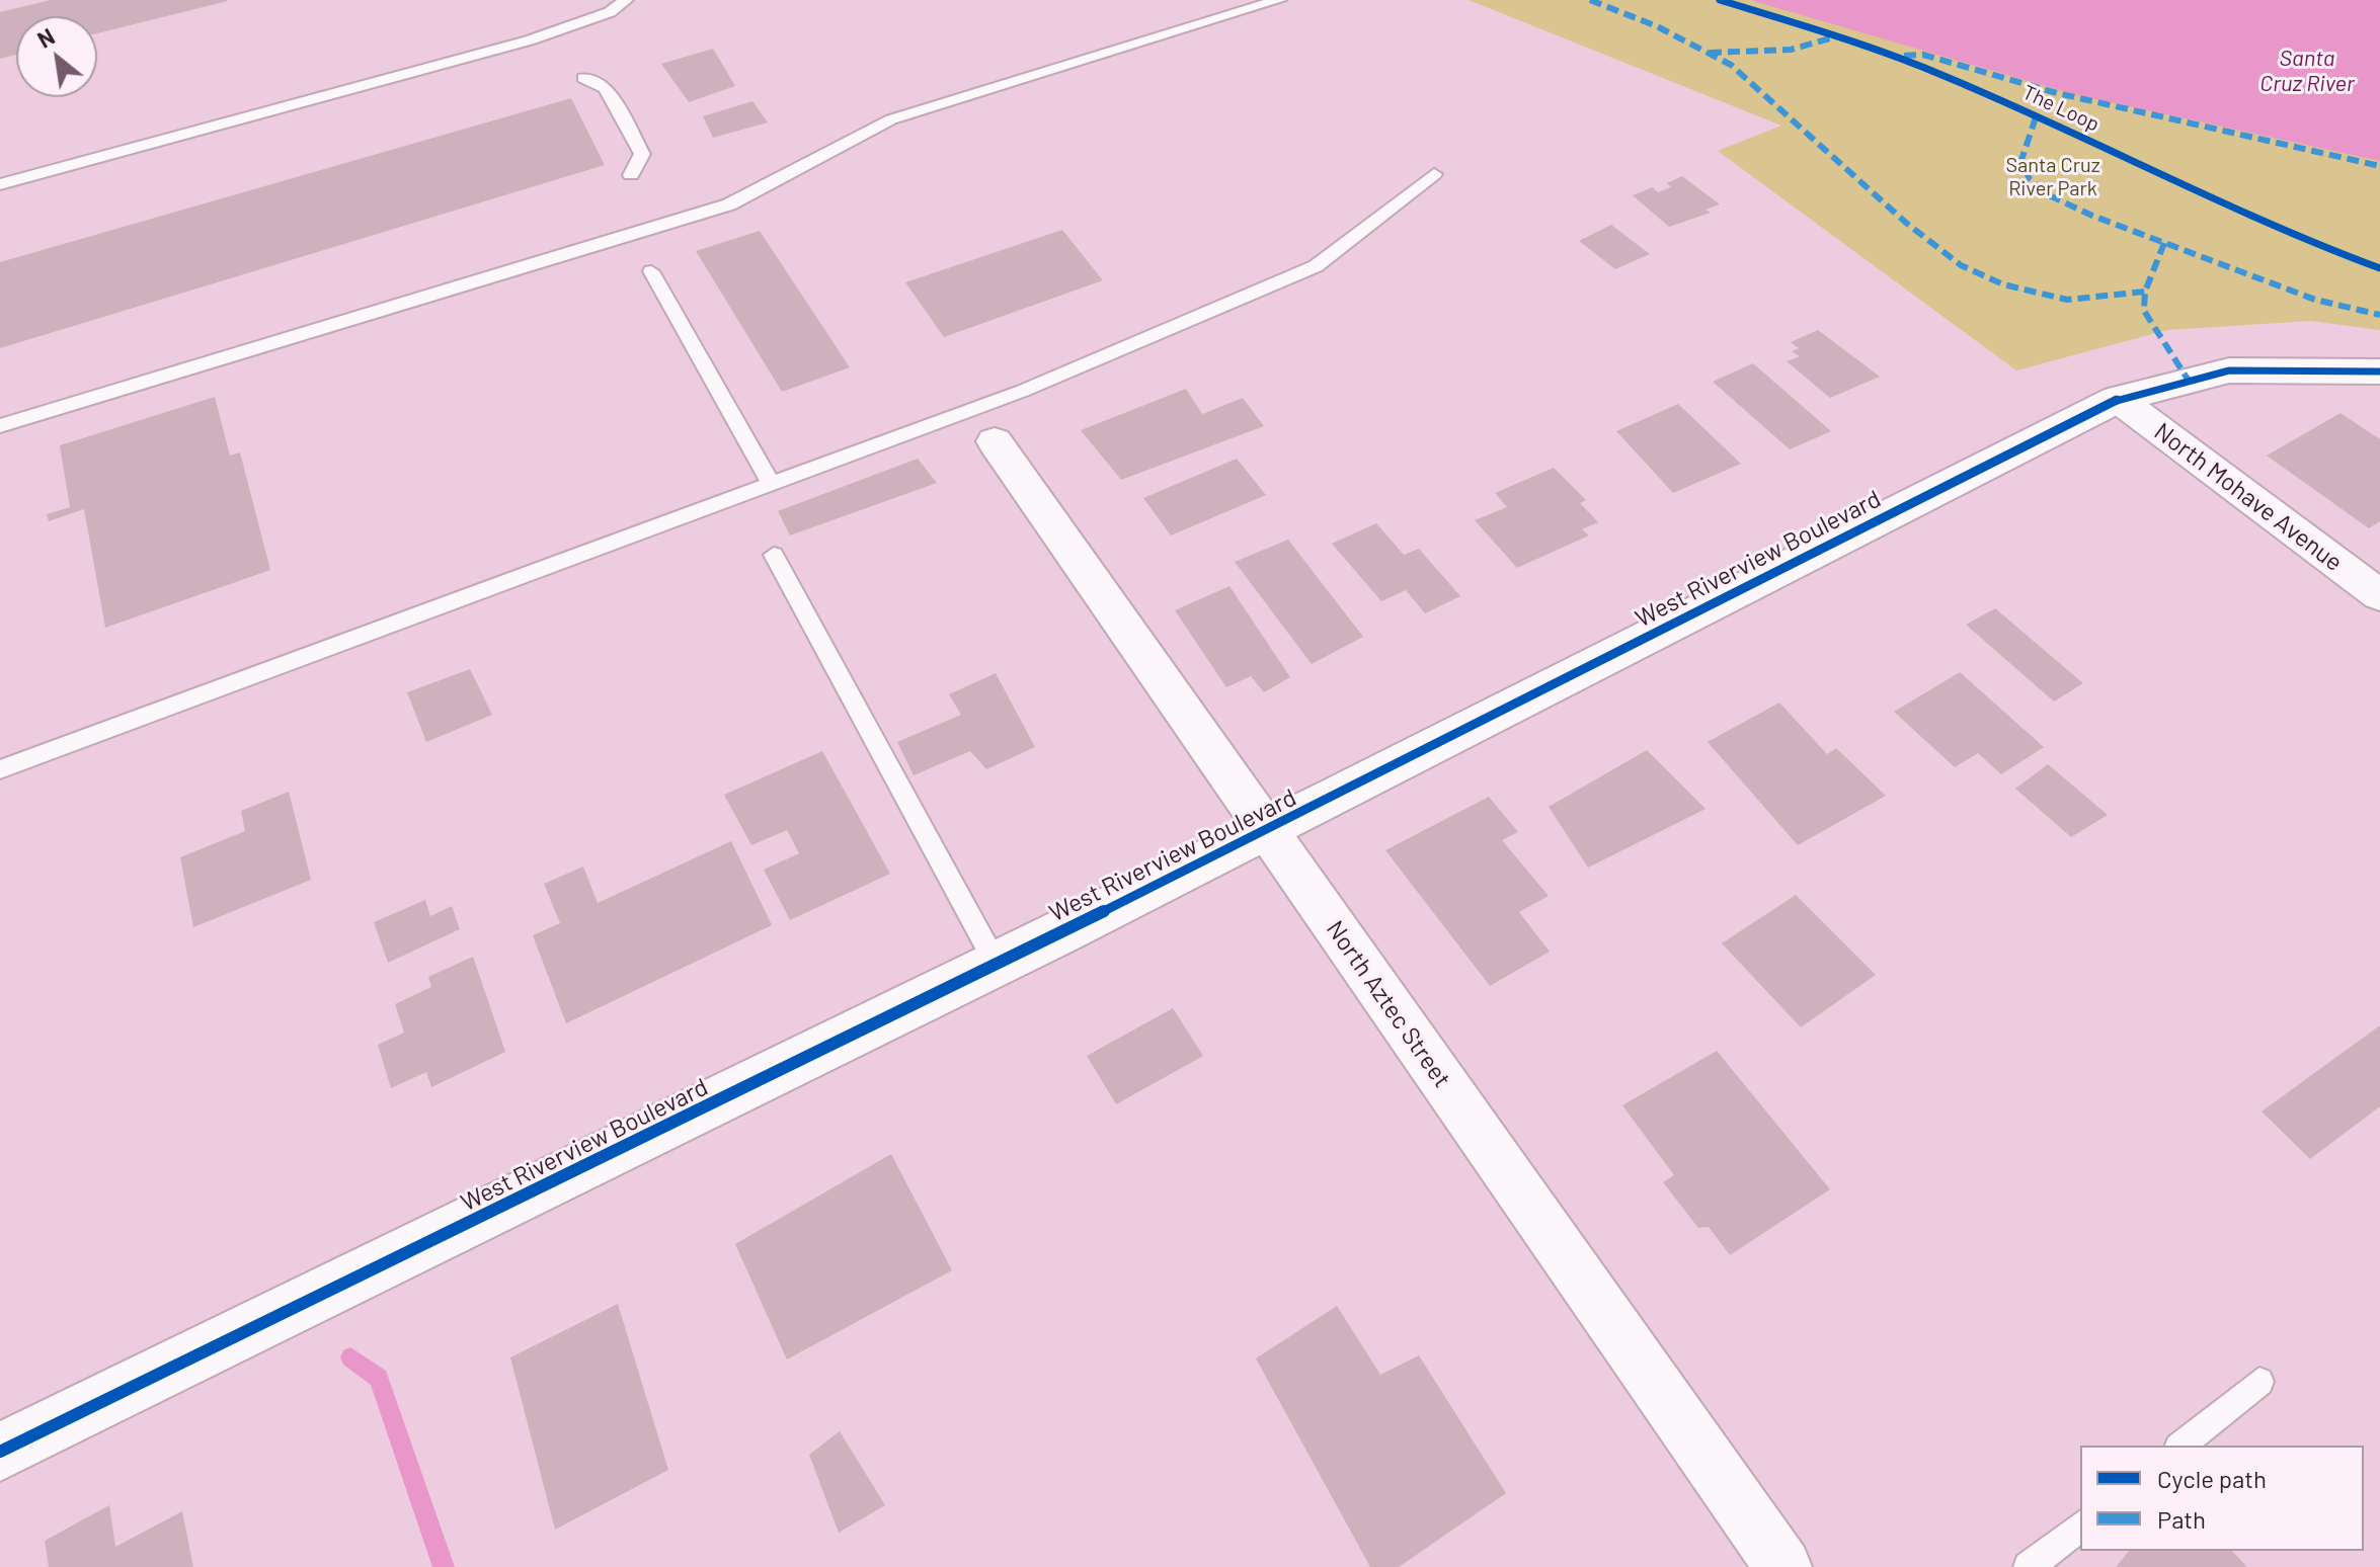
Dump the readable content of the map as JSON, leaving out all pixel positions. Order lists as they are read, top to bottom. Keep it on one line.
{"streets":{"street":["North Mohave Avenue","West Riverview Boulevard","North Aztec Street"],"cycle path":["The Loop"]},"crossings":[["North Mohave Avenue","West Riverview Boulevard"],["West Riverview Boulevard","North Aztec Street"]],"water":["Santa Cruz River"],"parks":["Santa Cruz River Park"],"legend":["Cycle path","Path"],"north":"top left"}
